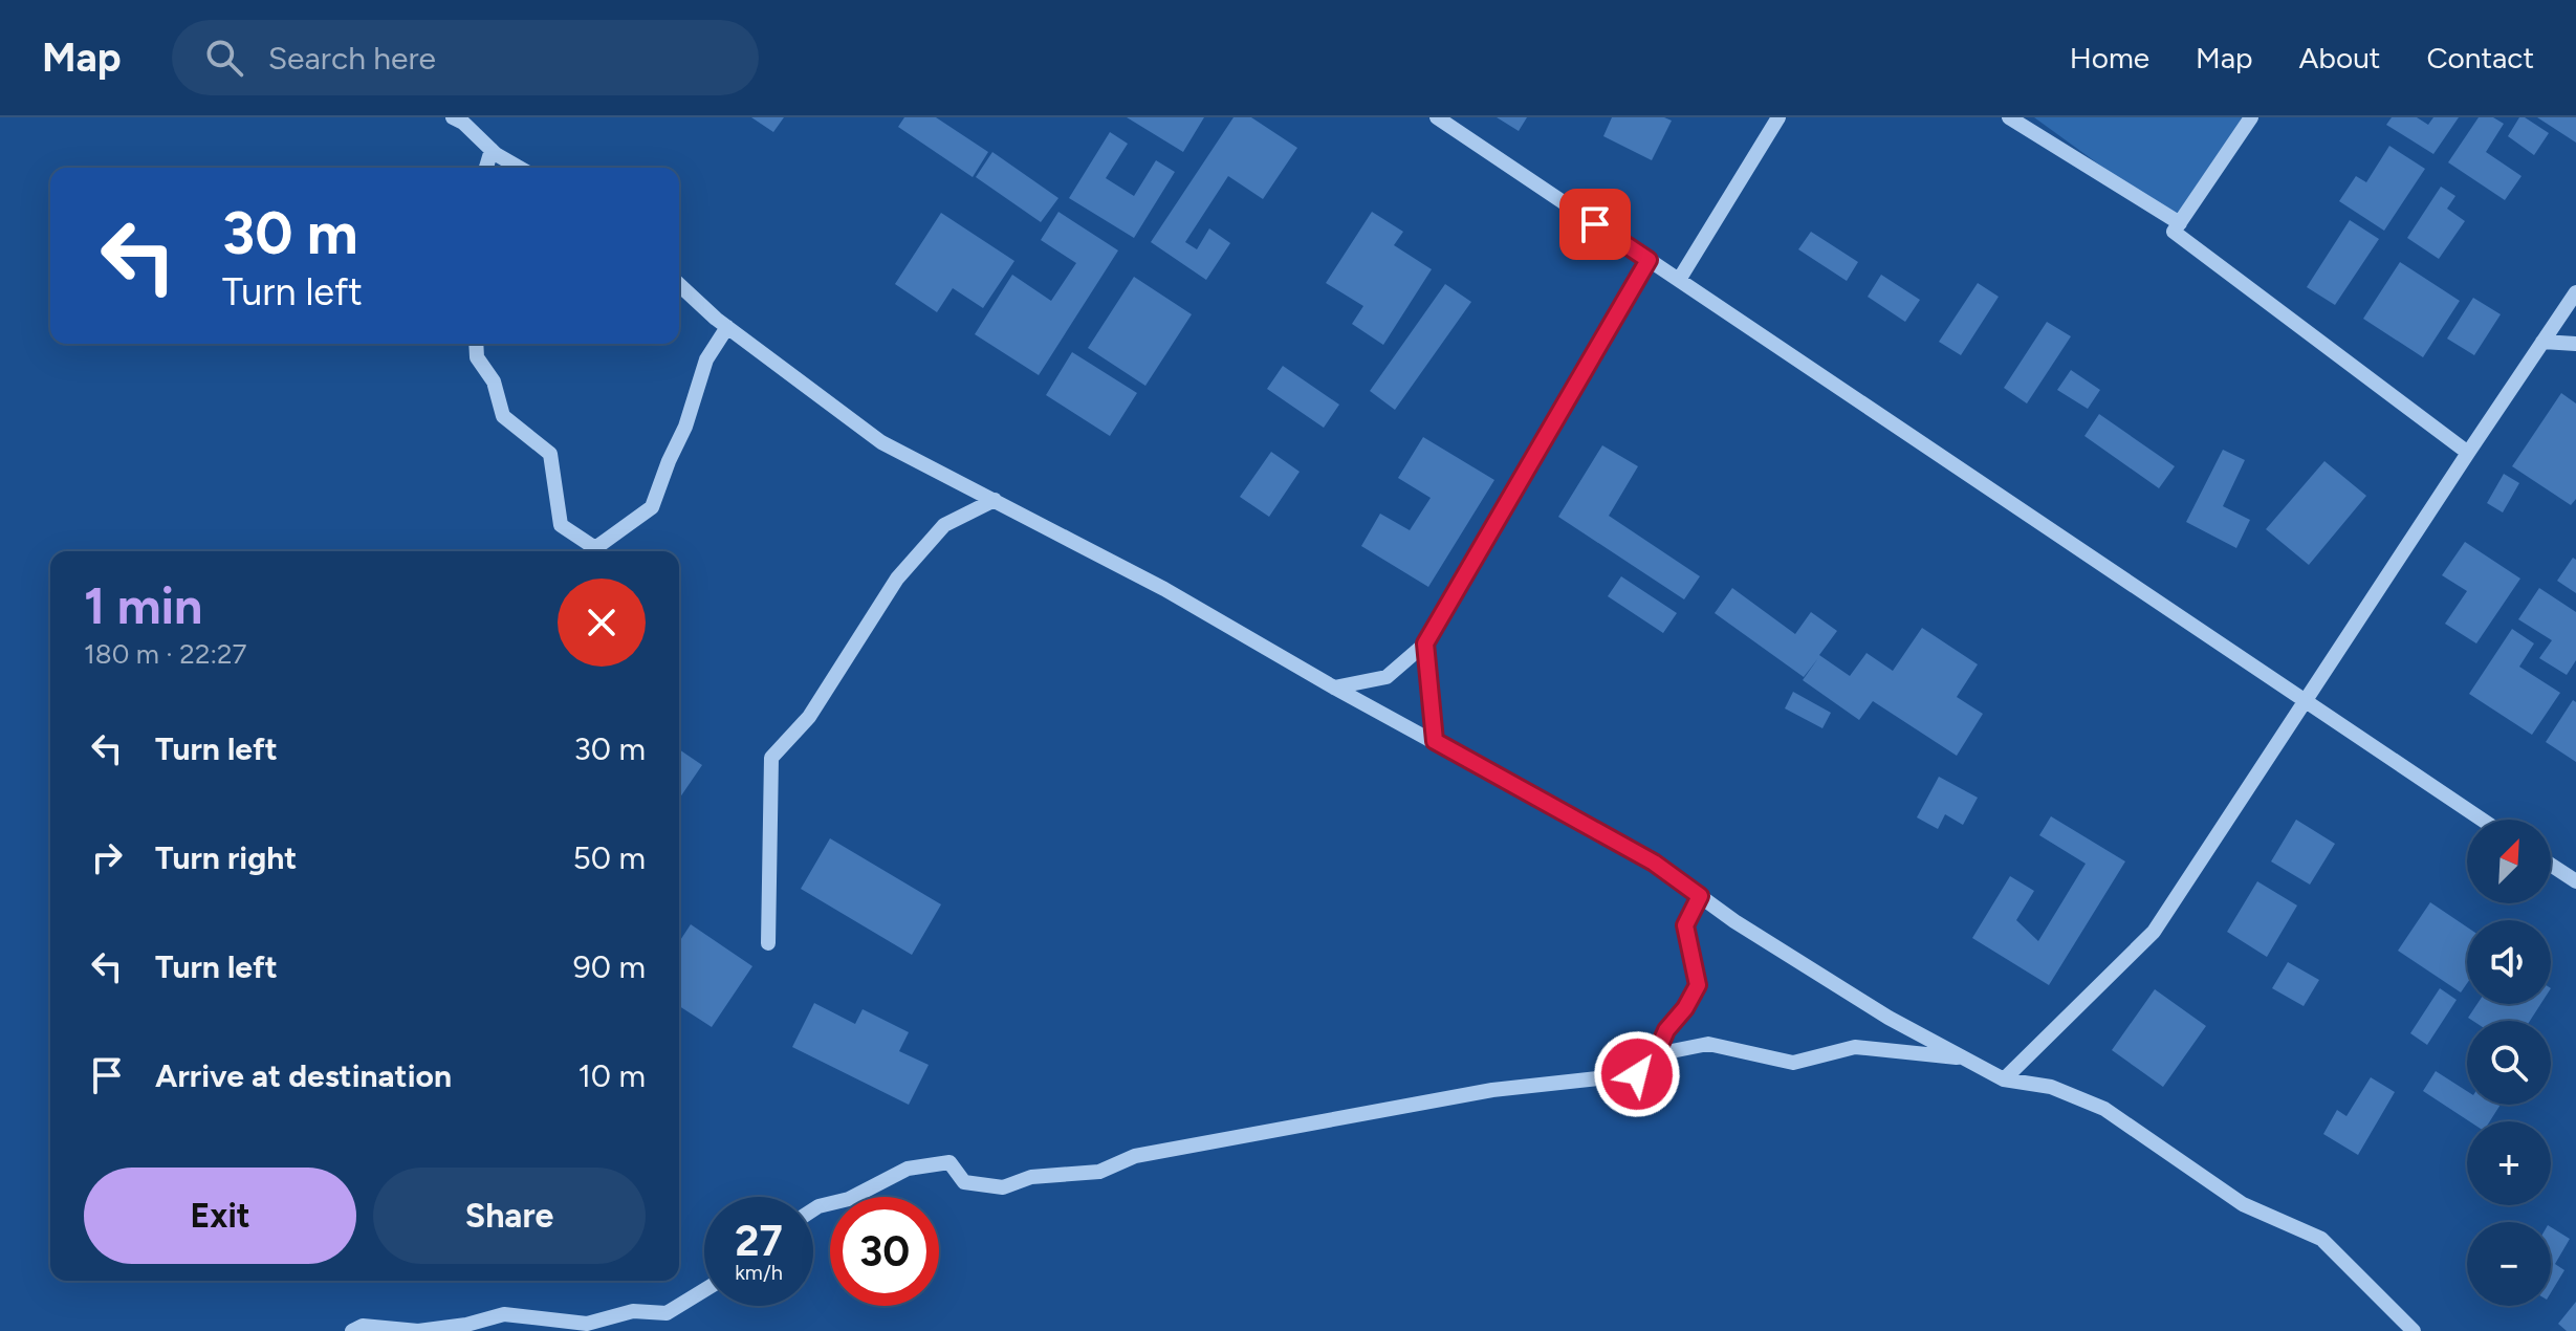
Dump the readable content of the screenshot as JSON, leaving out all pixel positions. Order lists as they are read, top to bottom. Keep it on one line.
{"north":"top right","page":{"header":"Map","search":"Search here","nav":["Home","Map","About","Contact"],"turn":["30 m","Turn left"],"heading":["1 min","180 m · 22:27"],"list":[{"name":"Turn left","value":"30 m"},{"name":"Turn right","value":"50 m"},{"name":"Turn left","value":"90 m"},{"name":"Arrive at destination","value":"10 m"}],"map_buttons":["+","−"],"buttons":["Exit","Share"],"speed":"27 km/h","limit":"30"}}
